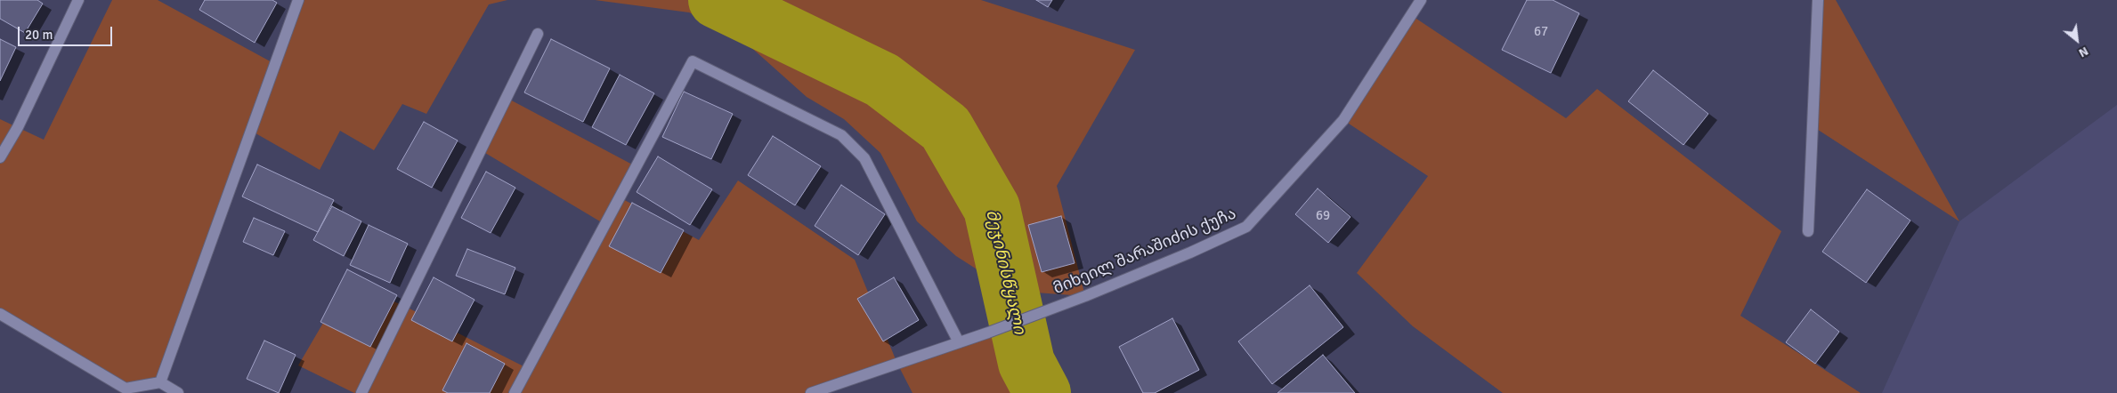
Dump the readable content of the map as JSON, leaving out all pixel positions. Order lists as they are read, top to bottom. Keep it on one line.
{"streets":{"street":["მიხეილ შარაშიძის ქუჩა"]},"water":["მეჯინისწყალი"],"house_numbers":["67","69"],"scale_bar":"20 m","north":"bottom right"}
